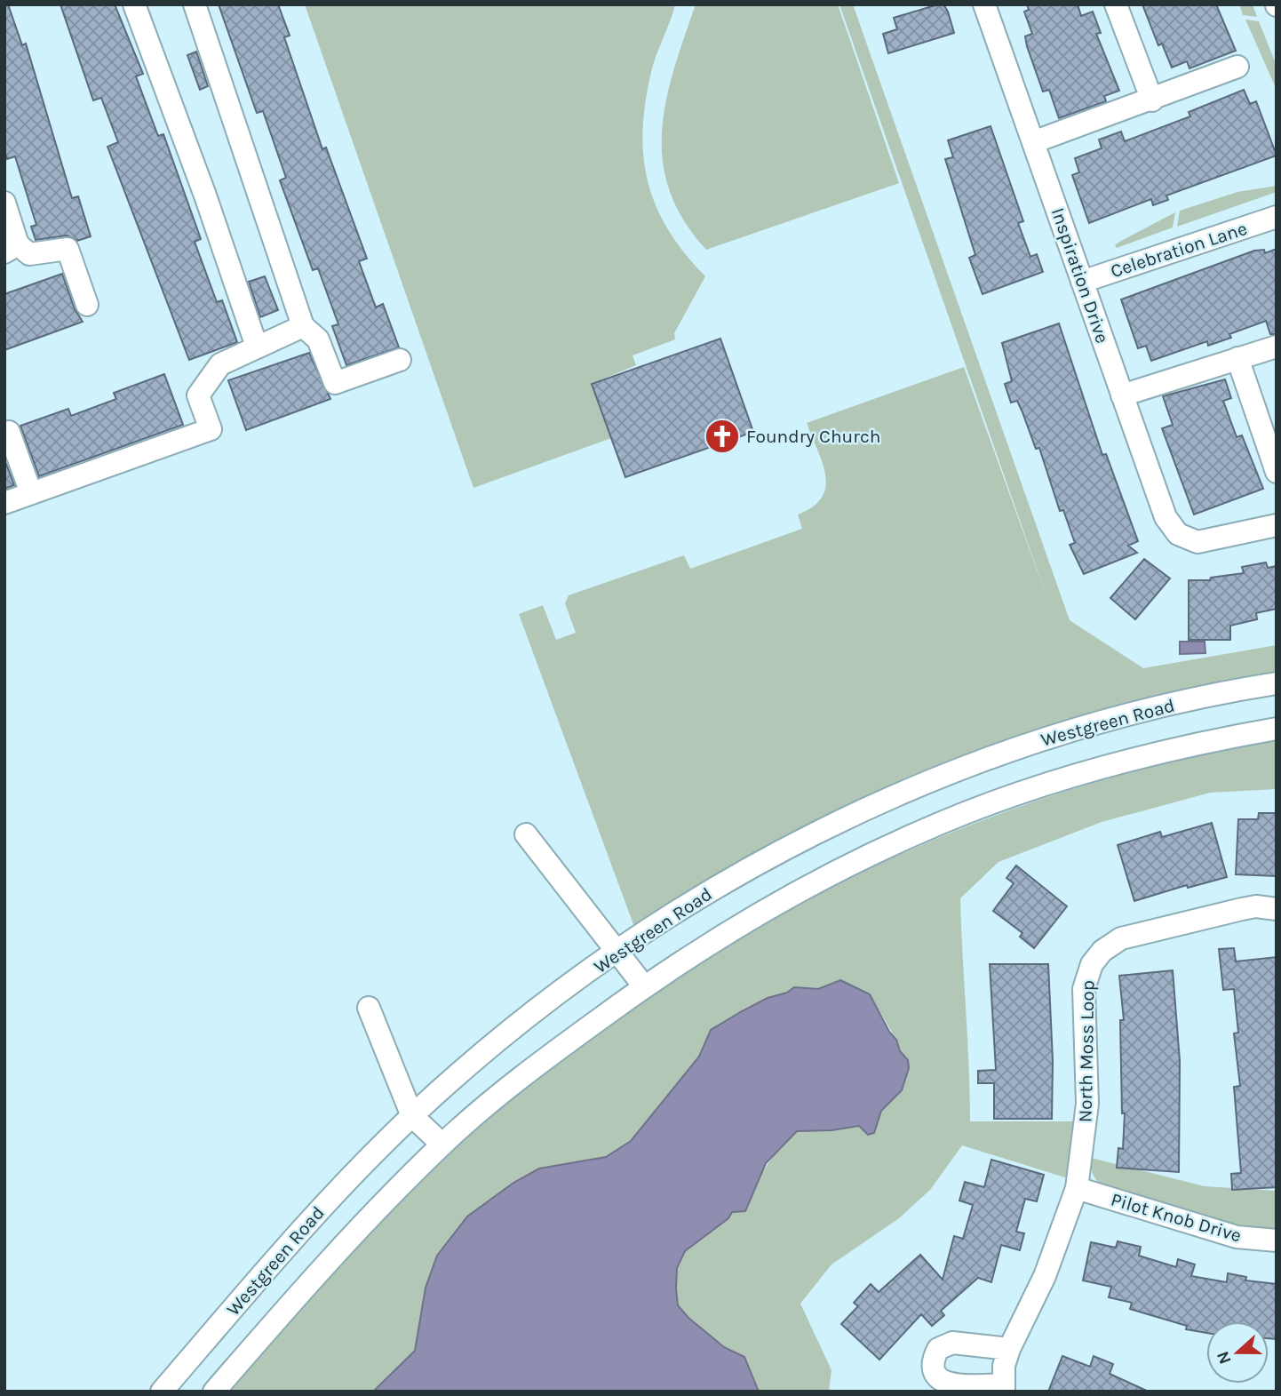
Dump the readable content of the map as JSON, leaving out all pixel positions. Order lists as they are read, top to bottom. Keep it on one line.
{"streets":{"street":["Celebration Lane","Inspiration Drive","Westgreen Road","North Moss Loop","Pilot Knob Drive"]},"crossings":[["Celebration Lane","Inspiration Drive"],["North Moss Loop","Pilot Knob Drive"]],"places":{"church":["Foundry Church"]},"north":"left"}
